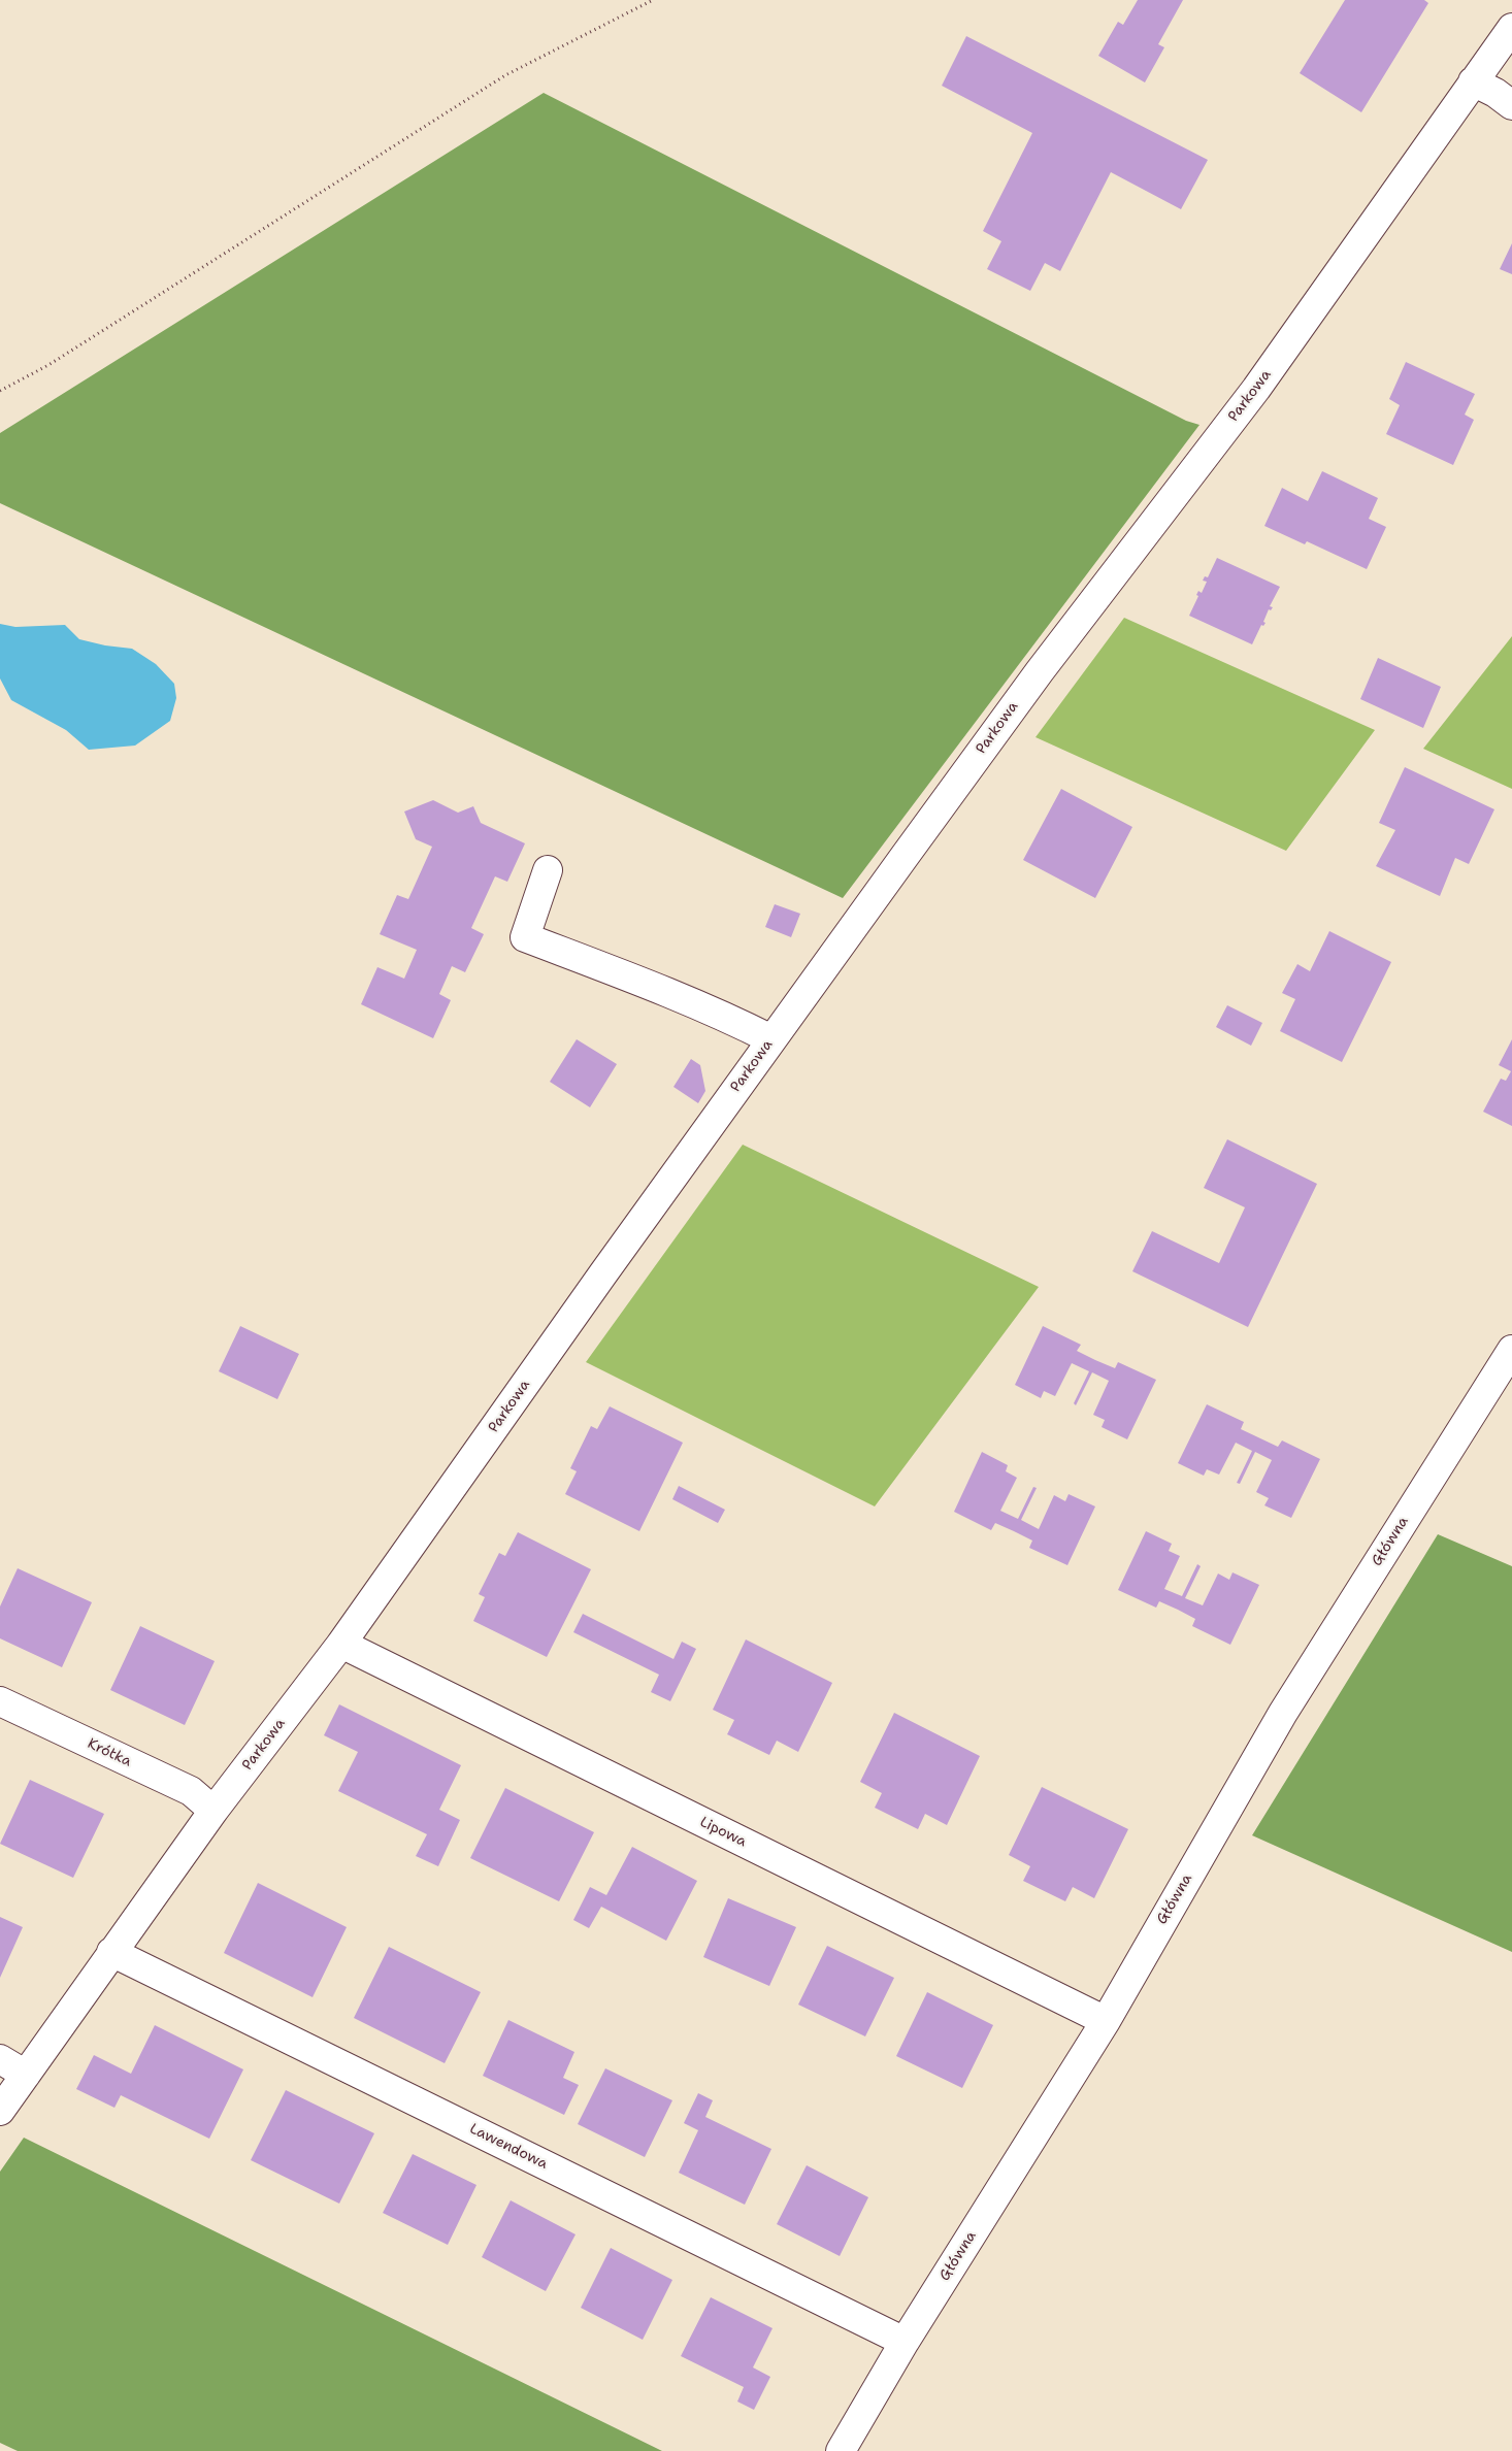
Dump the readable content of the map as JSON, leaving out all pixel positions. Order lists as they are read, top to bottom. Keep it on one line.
{"streets":{"street":["Parkowa","Główna","Krótka","Lipowa","Lawendowa"]},"crossings":[["Parkowa","Krótka"],["Parkowa","Lipowa"],["Parkowa","Lawendowa"],["Główna","Lipowa"],["Główna","Lawendowa"]]}
